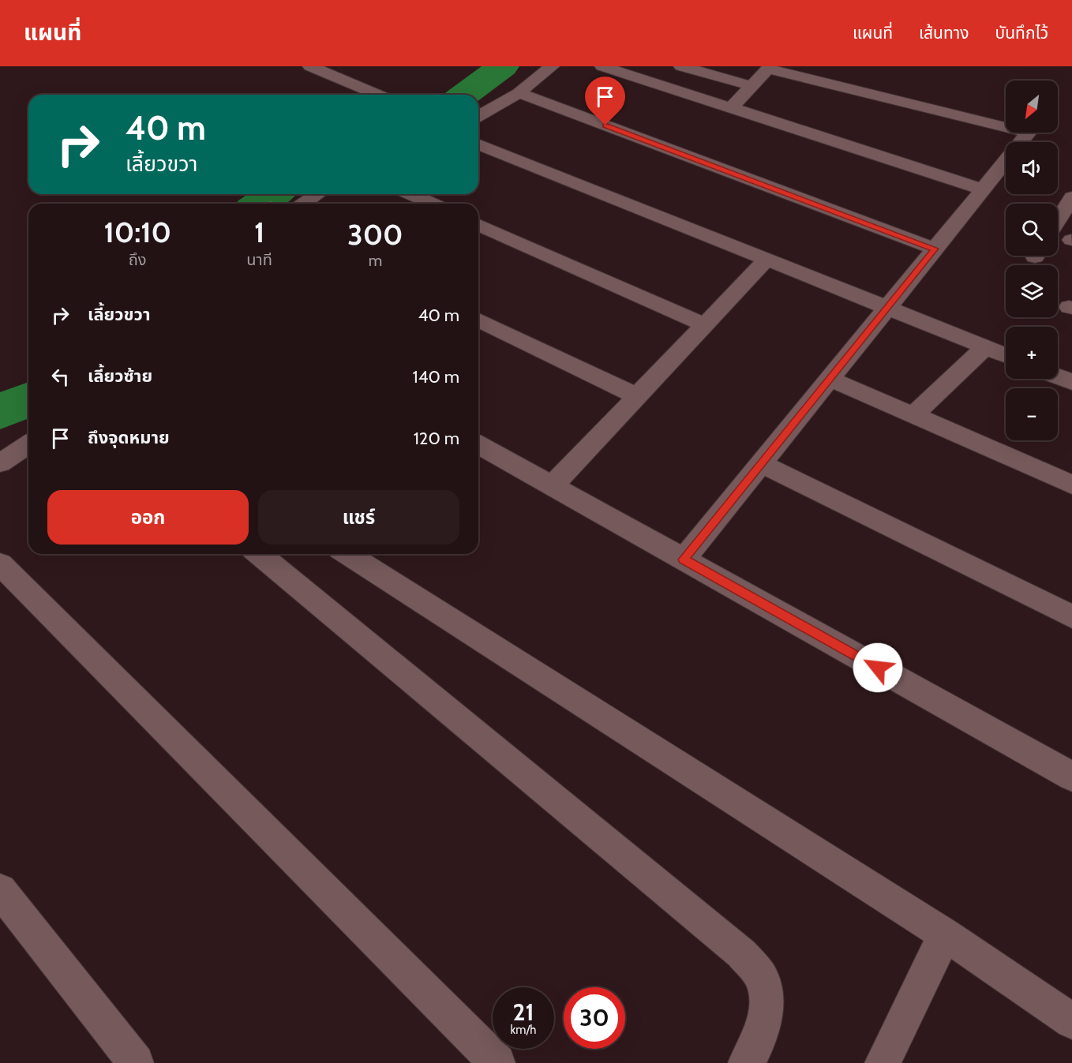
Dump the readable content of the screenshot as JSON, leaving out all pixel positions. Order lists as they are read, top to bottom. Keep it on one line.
{"north":"bottom left","page":{"header":"แผนที่","nav":["แผนที่","เส้นทาง","บันทึกไว้"],"map_buttons":["+","−"],"turn":["40 m","เลี้ยวขวา"],"eta":["10:10","ถึง","1","นาที","300","m"],"list":[{"name":"เลี้ยวขวา","value":"40 m"},{"name":"เลี้ยวซ้าย","value":"140 m"},{"name":"ถึงจุดหมาย","value":"120 m"}],"buttons":["ออก","แชร์"],"speed":"21 km/h","limit":"30"}}
